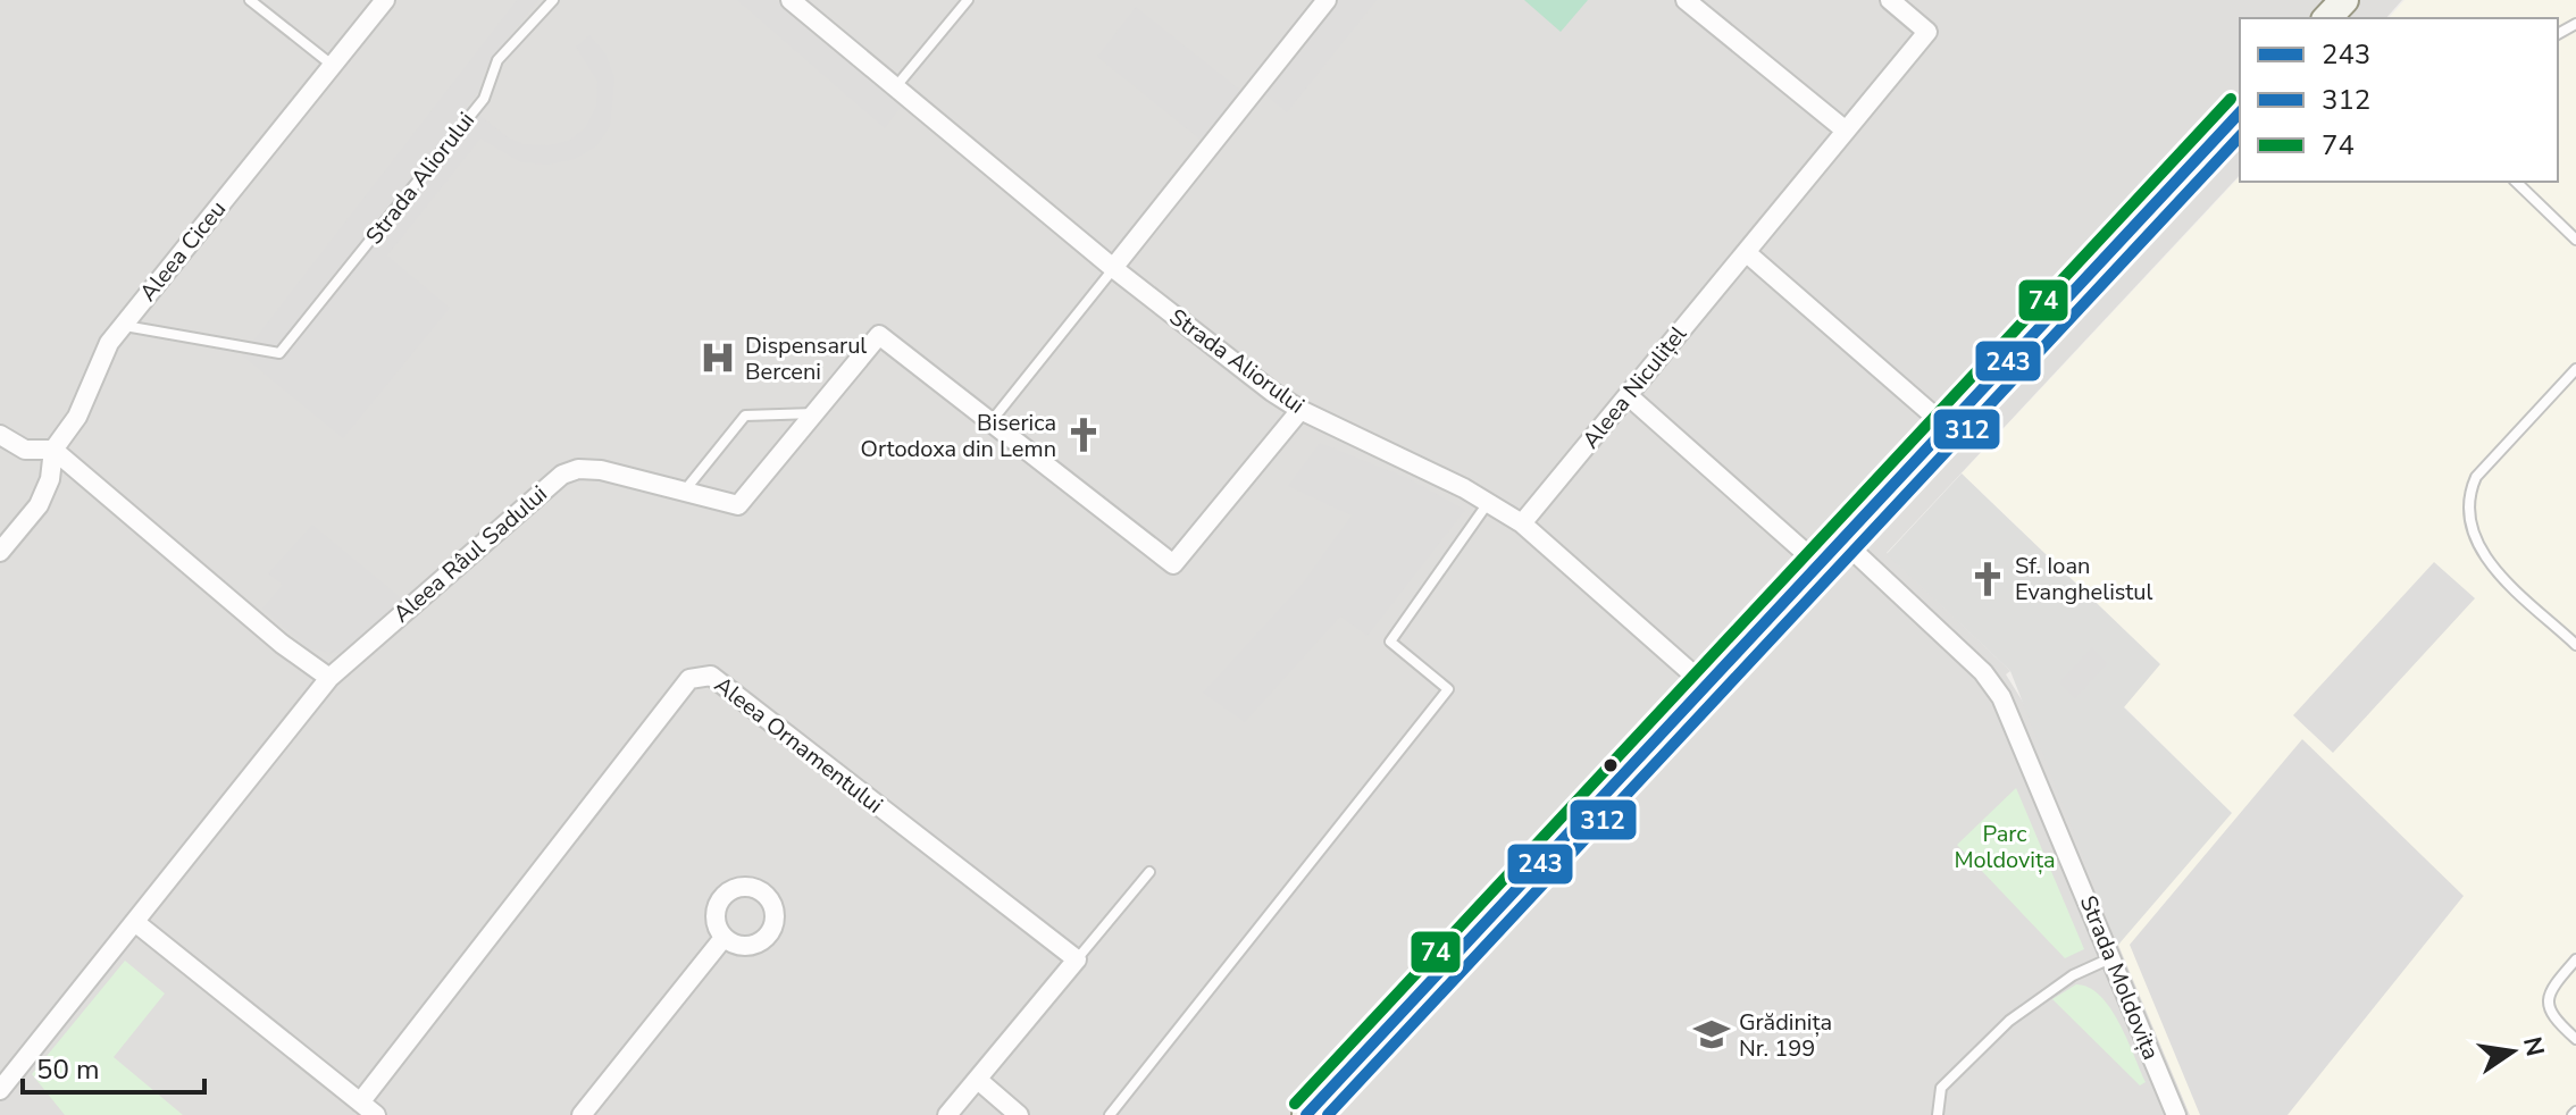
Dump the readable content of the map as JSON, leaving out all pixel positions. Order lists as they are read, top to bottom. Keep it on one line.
{"streets":{"street":["Strada Aliorului","Aleea Ciceu","Aleea Niculițel","Aleea Râul Sadului","Aleea Ornamentului","Strada Moldovița"]},"crossings":[["Strada Aliorului","Aleea Ciceu"],["Strada Aliorului","Aleea Niculițel"],["Strada Aliorului","Aleea Râul Sadului"]],"parks":["Parc Moldovița"],"places":{"hospital":["Dispensarul Berceni"],"church":["Biserica Ortodoxa din Lemn","Sf. Ioan Evanghelistul"],"school or university":["Grădinița Nr. 199"]},"lines":["transit line 74","transit line 243","transit line 312"],"legend":["243","312","74"],"scale_bar":"50 m","north":"right"}
